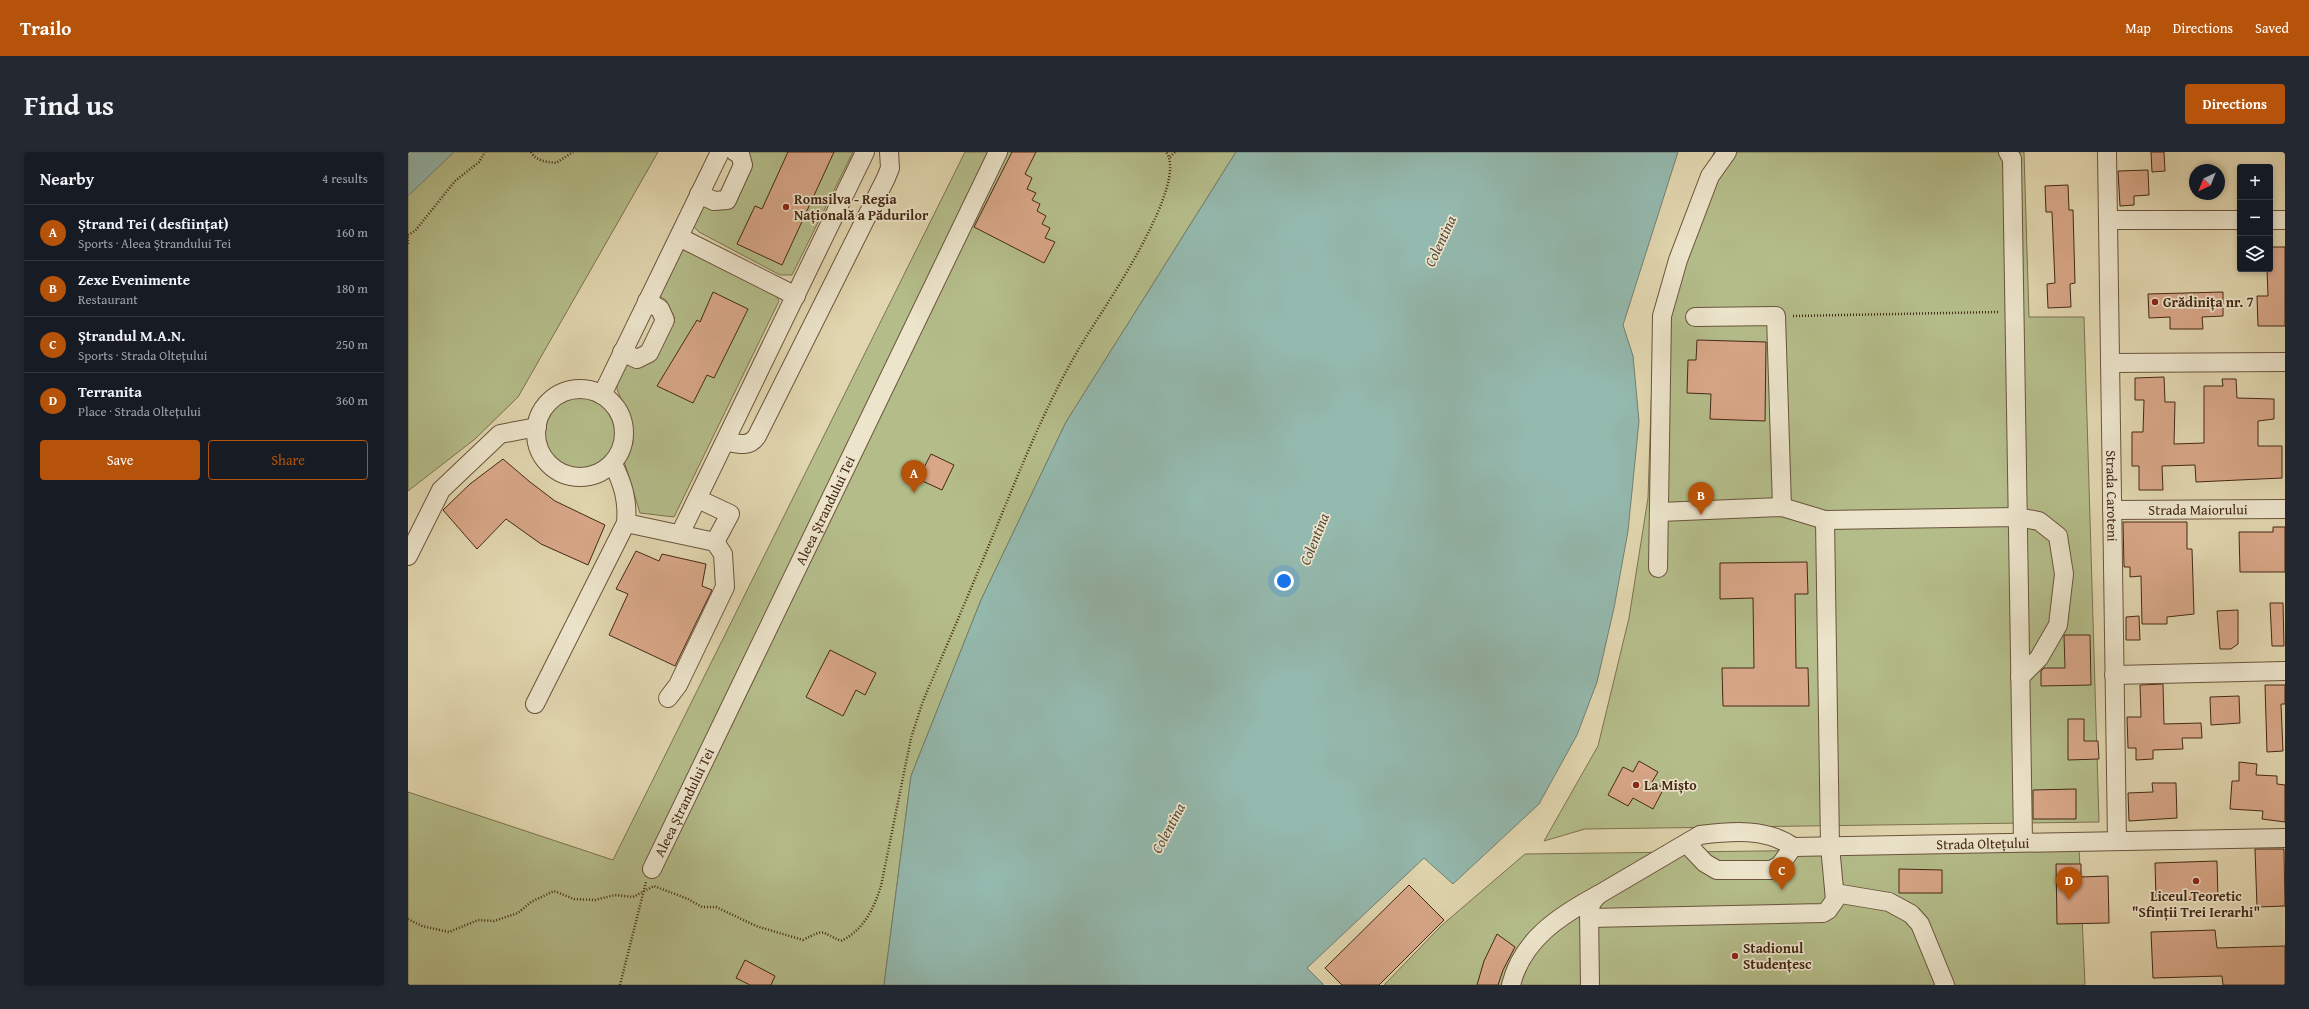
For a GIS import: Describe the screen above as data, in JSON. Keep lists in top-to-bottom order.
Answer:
{
  "streets": {
    "street": [
      "Strada Caroteni",
      "Strada Maiorului",
      "Aleea Ștrandului Tei",
      "Strada Oltețului"
    ]
  },
  "crossings": [
    ["Strada Caroteni", "Strada Maiorului"],
    ["Strada Caroteni", "Strada Oltețului"]
  ],
  "water": ["Colentina"],
  "places": [
    "Romsilva - Regia Națională a Pădurilor",
    "Grădinița nr. 7",
    "La Mișto",
    "Liceul Teoretic \"Sfinții Trei Ierarhi\"",
    "Stadionul Studențesc"
  ],
  "north": "bottom left",
  "page": {
    "header": "Trailo",
    "nav": ["Map", "Directions", "Saved"],
    "title": "Find us",
    "buttons": [
      "Directions",
      ["Save", "Share"]
    ],
    "heading": ["Nearby", "4 results"],
    "map_buttons": ["+", "−"],
    "list": [
      {
        "mark": "A",
        "name": "Ștrand Tei ( desființat)",
        "note": "Sports · Aleea Ștrandului Tei",
        "value": "160 m"
      },
      {
        "mark": "B",
        "name": "Zexe Evenimente",
        "note": "Restaurant",
        "value": "180 m"
      },
      {
        "mark": "C",
        "name": "Ștrandul M.A.N.",
        "note": "Sports · Strada Oltețului",
        "value": "250 m"
      },
      {
        "mark": "D",
        "name": "Terranita",
        "note": "Place · Strada Oltețului",
        "value": "360 m"
      }
    ],
    "pins": [
      "A",
      "B",
      "C",
      "D"
    ]
  }
}
